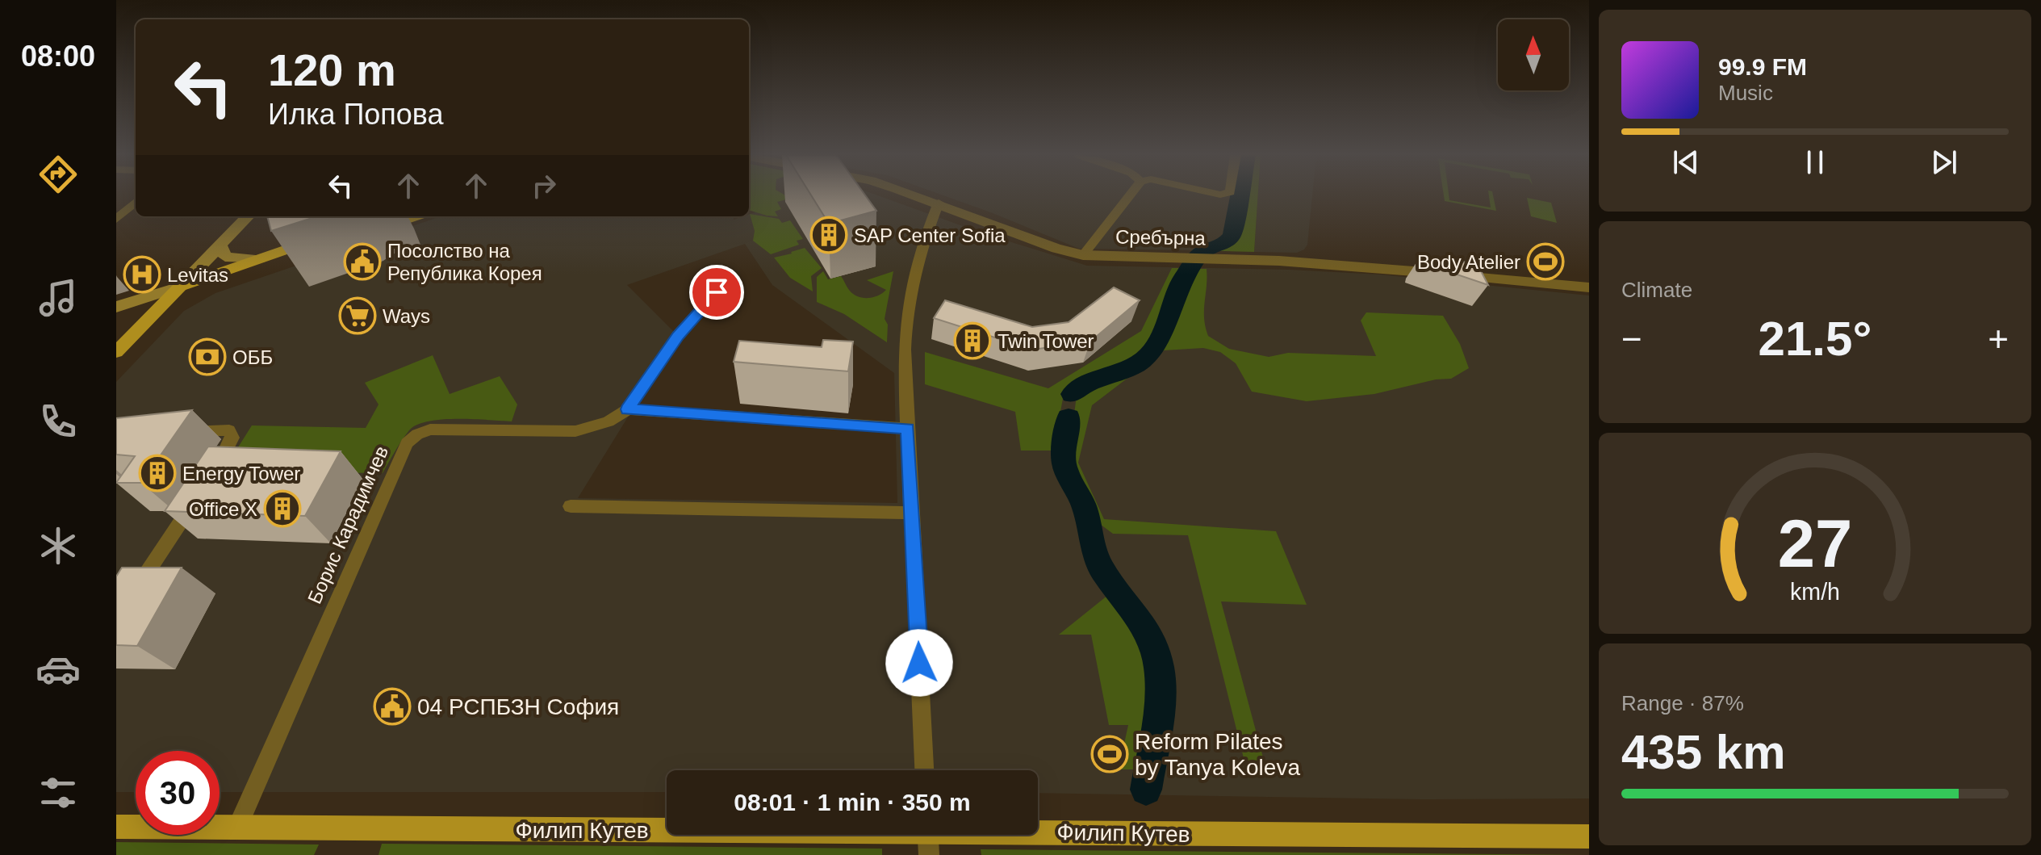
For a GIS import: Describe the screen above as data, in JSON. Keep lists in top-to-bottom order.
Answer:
{
  "streets": {
    "main road": ["Филип Кутев"],
    "street": ["Сребърна", "Борис Карадимчев"]
  },
  "crossings": [
    ["Борис Карадимчев", "Филип Кутев"]
  ],
  "places": {
    "building": [
      "SAP Center Sofia",
      "Twin Tower",
      "Energy Tower",
      "Office X"
    ],
    "public building": ["Посолство на Република Корея", "04 РСПБЗН София"],
    "sports": ["Body Atelier", "Reform Pilates by Tanya Koleva"],
    "hospital": ["Levitas"],
    "supermarket": ["Ways"],
    "bank": ["ОББ"]
  },
  "north": "top",
  "page": {
    "tabs": "08:00",
    "turn": ["120 m", "Илка Попова"],
    "song": ["99.9 FM", "Music"],
    "tile": [
      "Climate",
      ["Range · 87%", "435 km"]
    ],
    "heat": ["−", "21.5°", "+"],
    "limit": "30",
    "trip": "08:01 · 1 min · 350 m",
    "gauge": ["27", "km/h"]
  }
}
